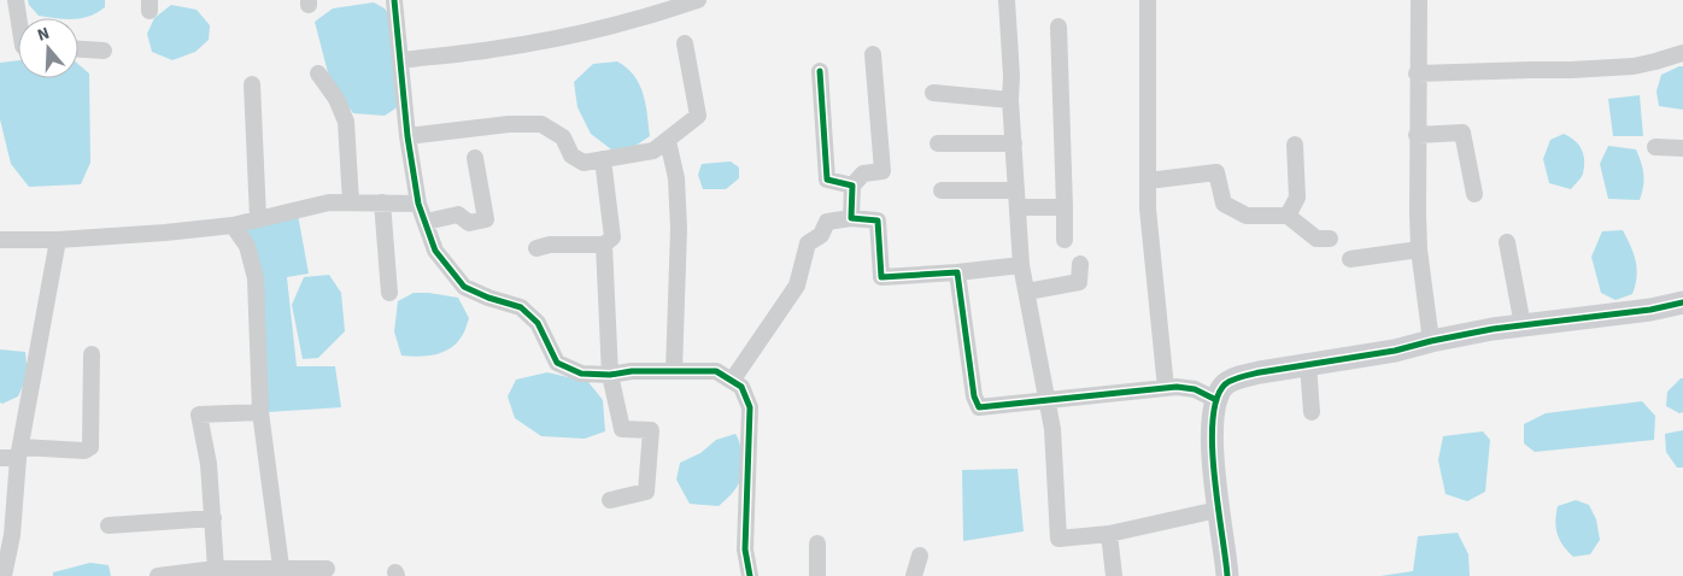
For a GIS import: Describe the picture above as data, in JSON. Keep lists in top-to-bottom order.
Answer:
{
  "north": "top"
}
